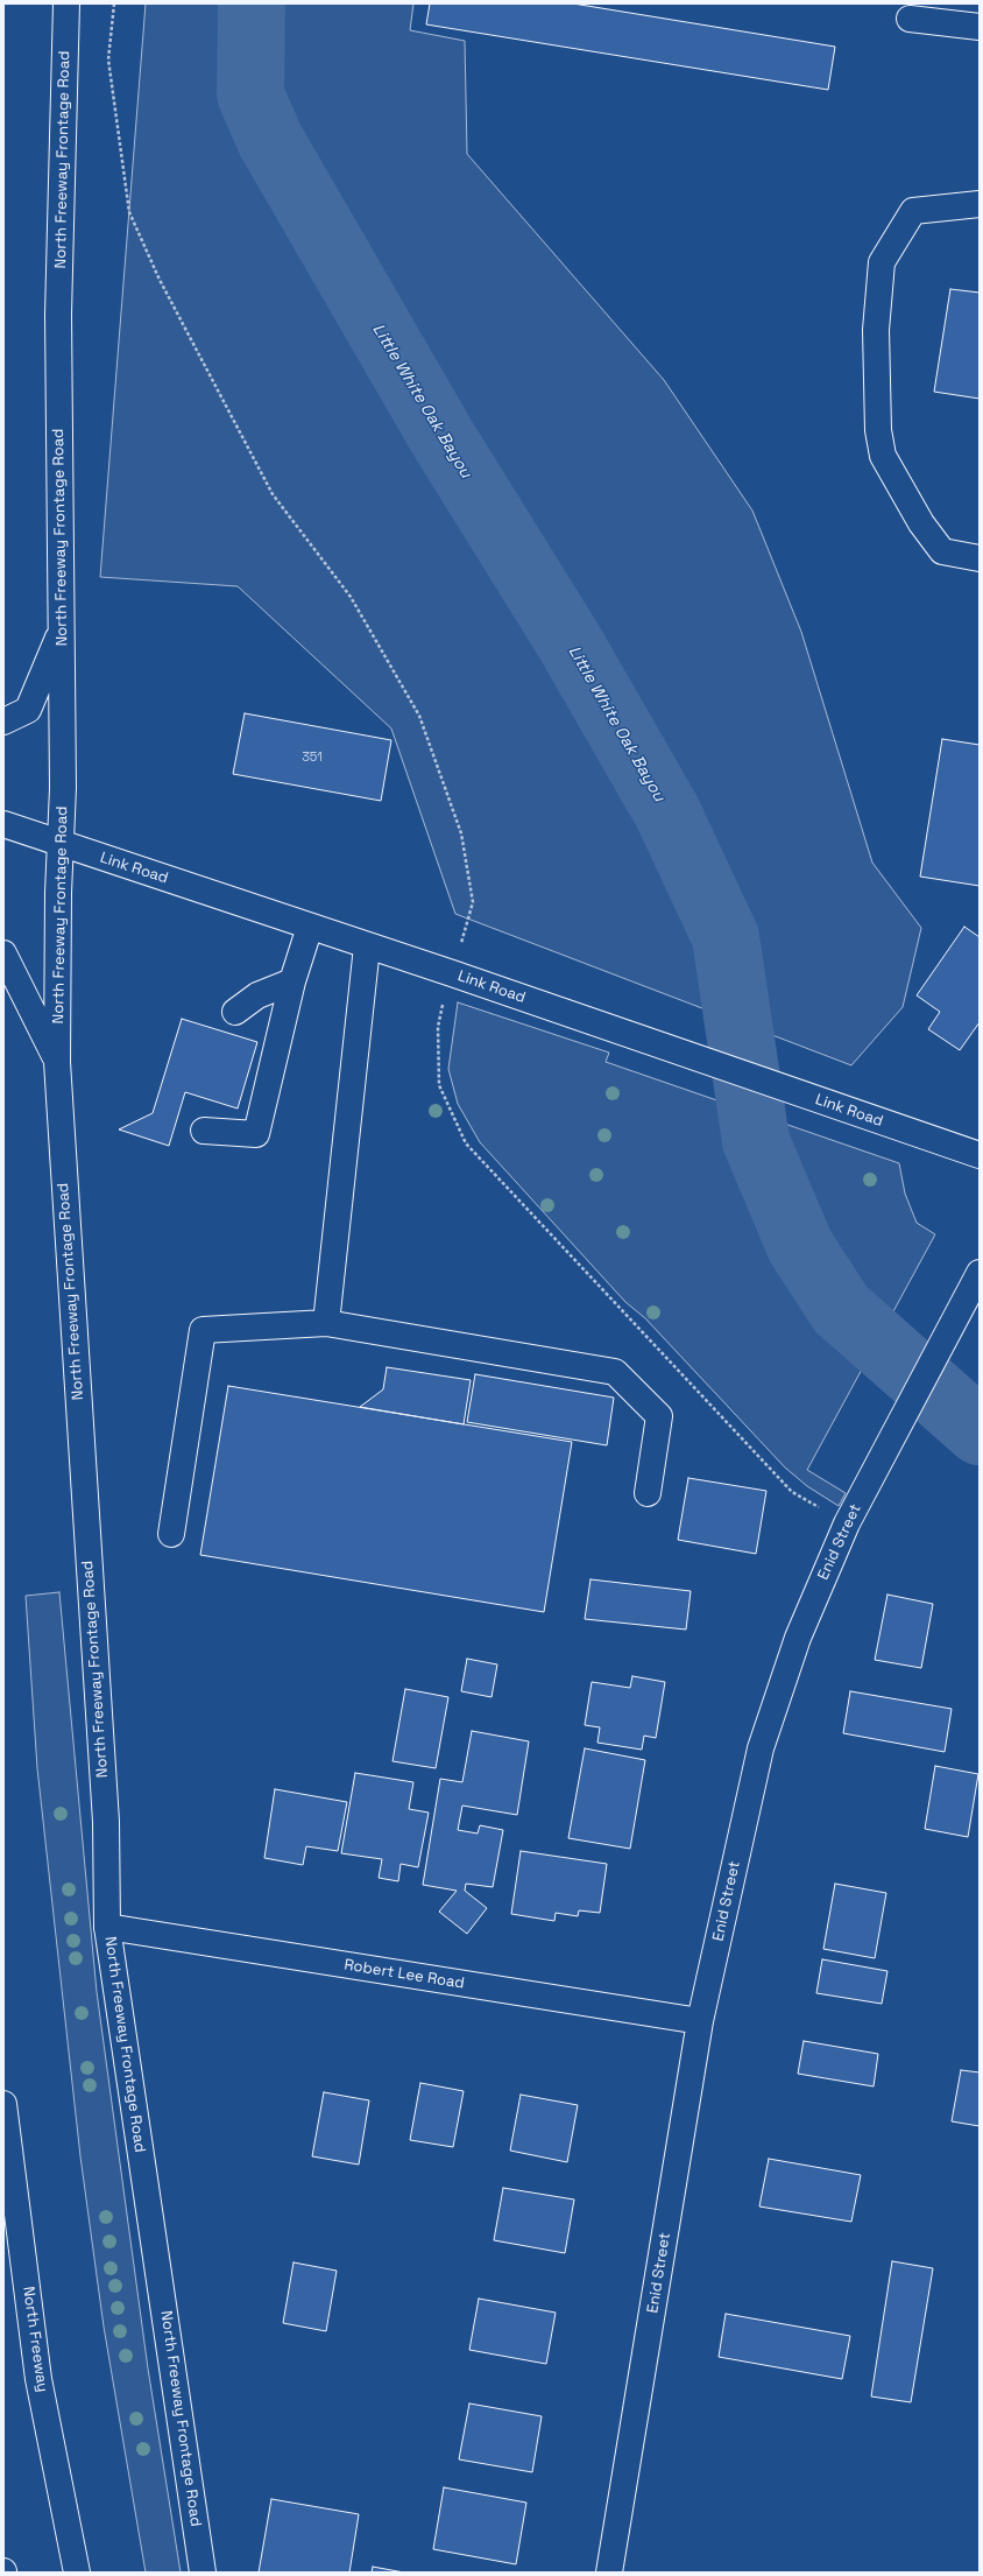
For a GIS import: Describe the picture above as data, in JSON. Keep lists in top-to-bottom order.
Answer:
{
  "streets": {
    "main road": [
      "North Freeway Frontage Road",
      "Link Road",
      "Enid Street",
      "Robert Lee Road",
      "North Freeway"
    ]
  },
  "crossings": [
    ["North Freeway Frontage Road", "Link Road"],
    ["North Freeway Frontage Road", "Robert Lee Road"],
    ["Enid Street", "Robert Lee Road"]
  ],
  "water": ["Little White Oak Bayou"],
  "house_numbers": ["351"]
}
